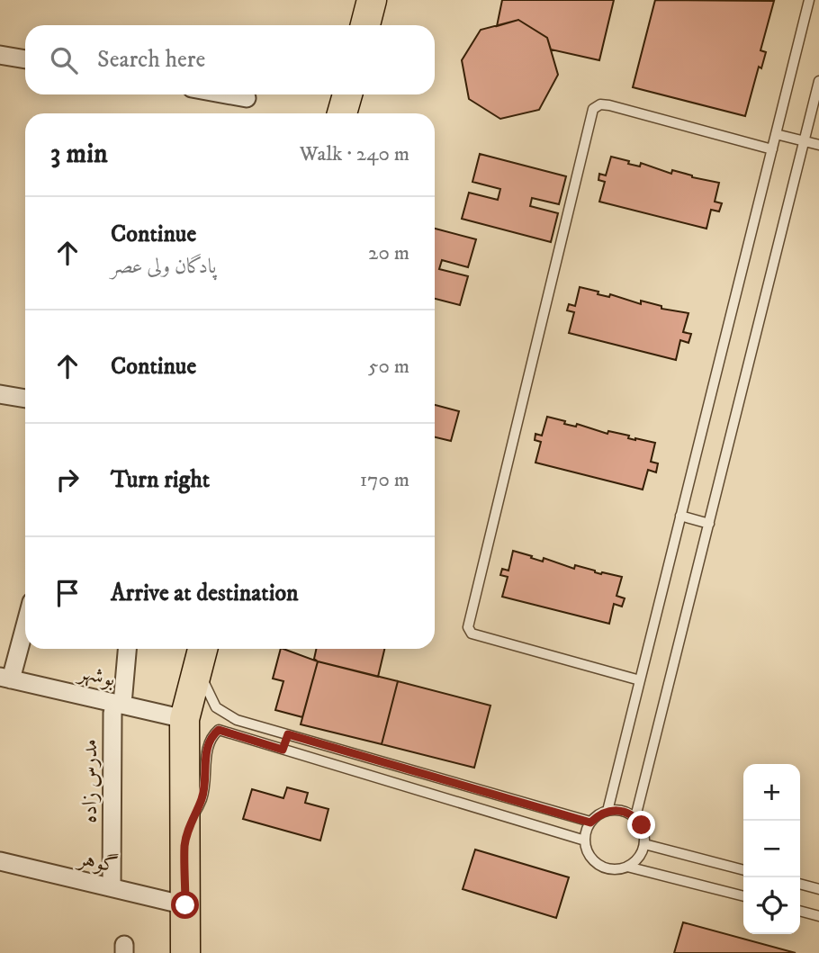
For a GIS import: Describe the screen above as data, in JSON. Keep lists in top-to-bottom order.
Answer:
{
  "streets": {
    "street": ["بوشهر", "مدرس زاده", "گوهر"]
  },
  "crossings": [
    ["بوشهر", "مدرس زاده"],
    ["مدرس زاده", "گوهر"]
  ],
  "page": {
    "search": "Search here",
    "heading": ["3 min", "Walk · 240 m"],
    "list": [
      ["Continue", "پادگان ولی عصر", "20 m"],
      ["Continue", "50 m"],
      ["Turn right", "170 m"],
      "Arrive at destination"
    ],
    "map_buttons": ["+", "−"]
  }
}
